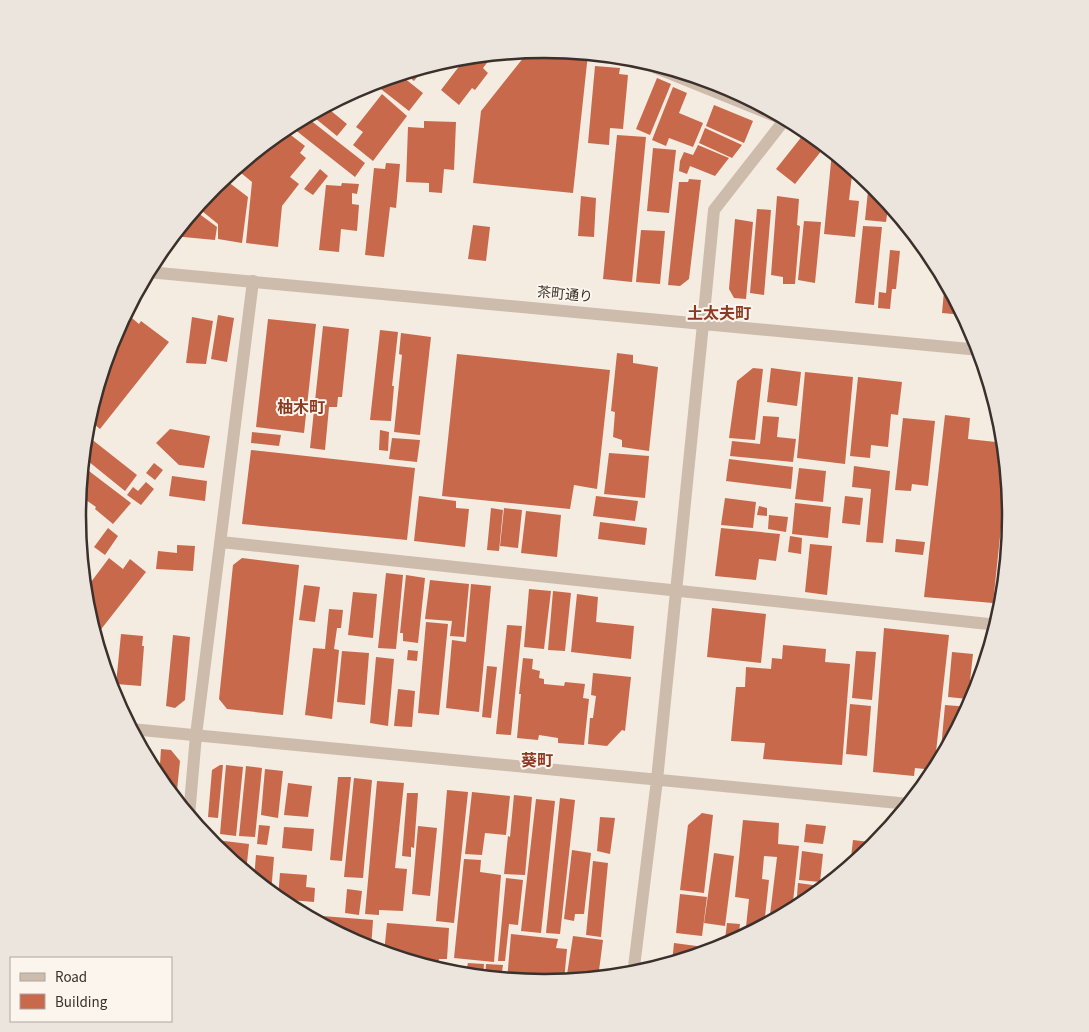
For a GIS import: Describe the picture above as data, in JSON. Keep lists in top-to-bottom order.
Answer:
{
  "streets": {
    "street": ["茶町通り"]
  },
  "districts": ["土太夫町", "柚木町", "葵町"],
  "legend": ["Road", "Building"]
}
